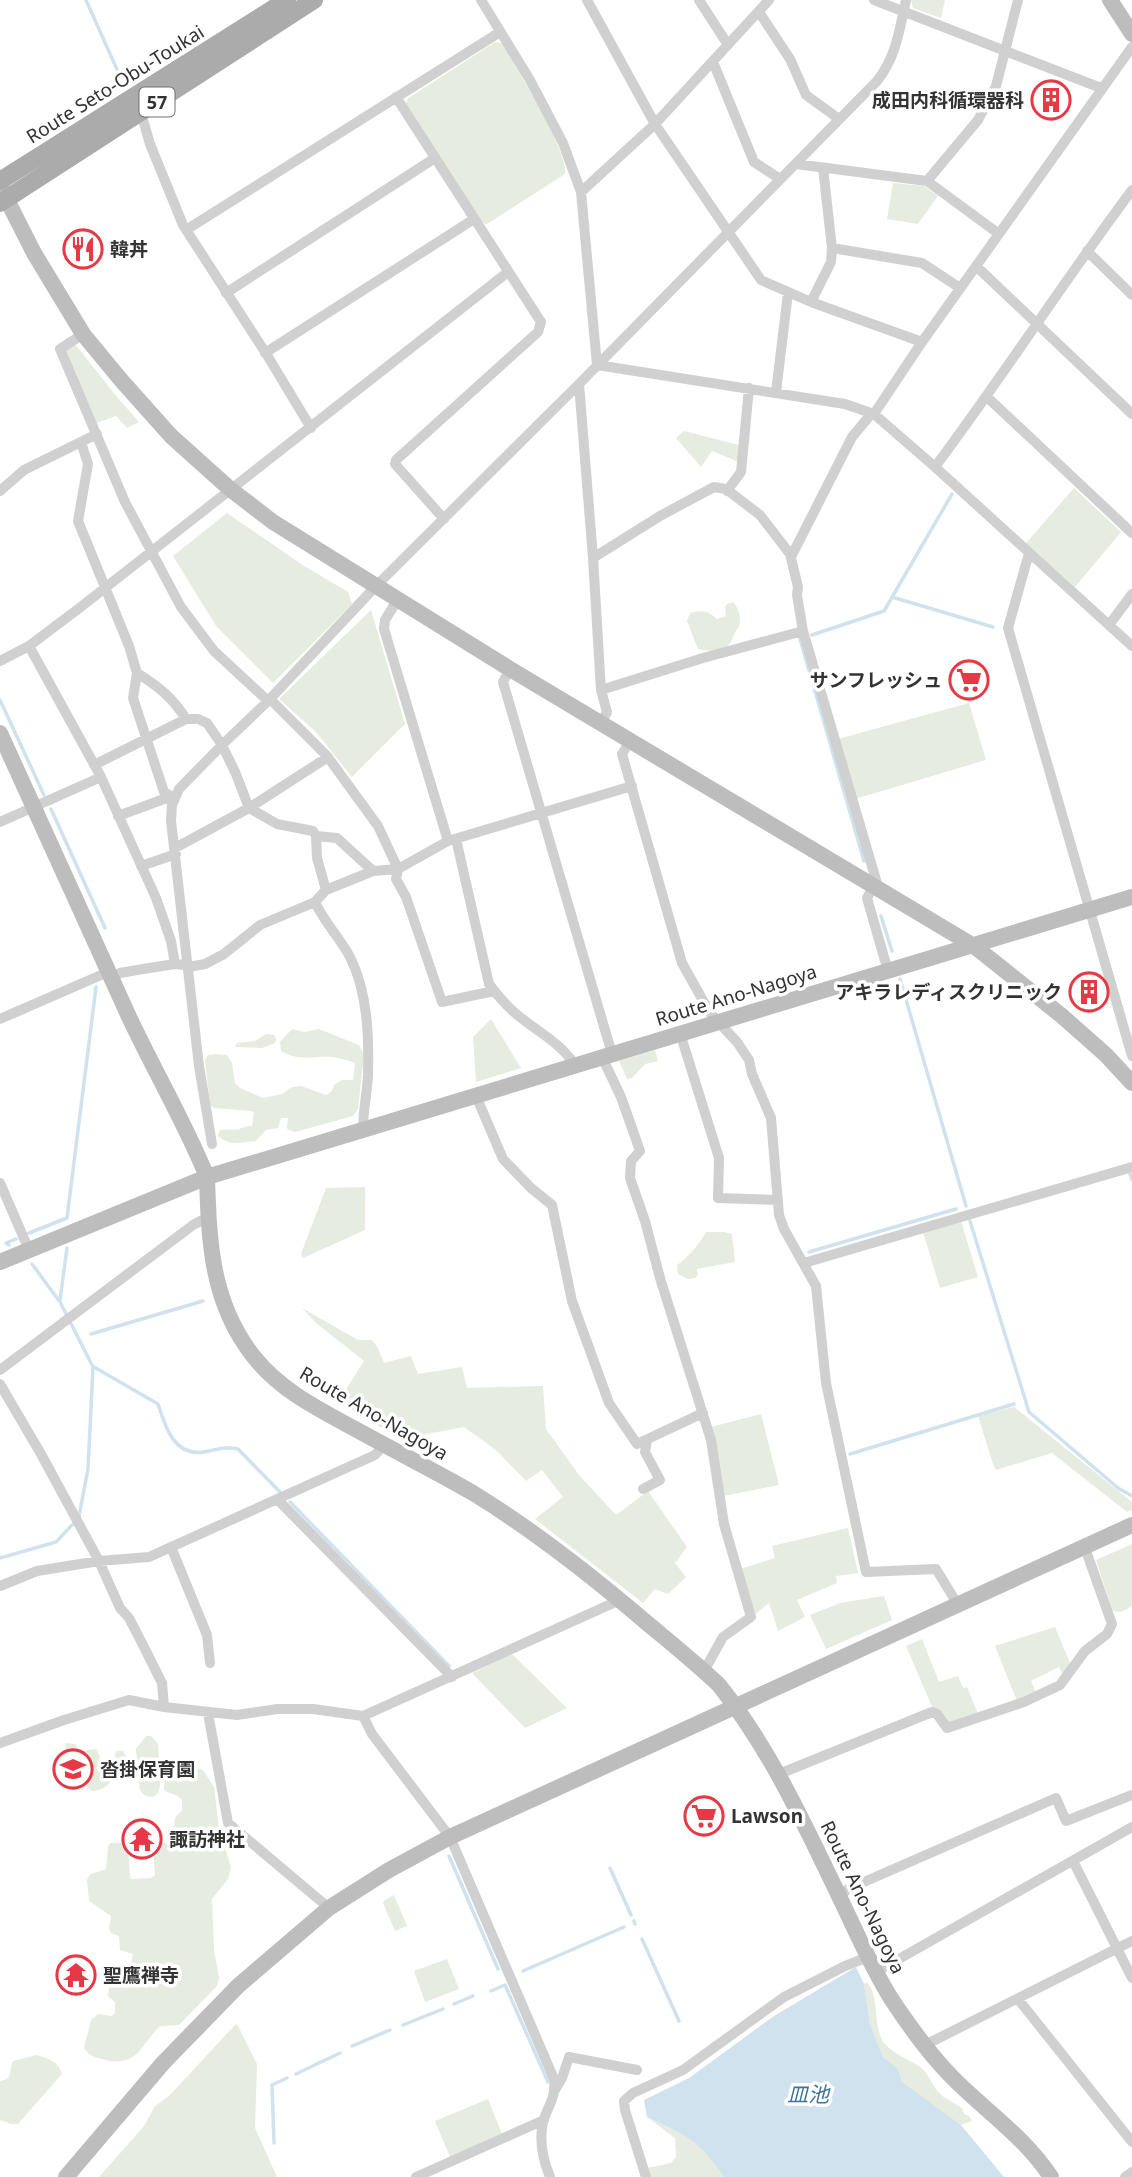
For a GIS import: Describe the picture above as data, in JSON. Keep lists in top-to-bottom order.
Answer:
{
  "streets": {
    "main road": ["Route Seto-Obu-Toukai", "57"],
    "street": ["Route Ano-Nagoya"]
  },
  "water": ["皿池"],
  "places": {
    "building": ["成田内科循環器科", "アキラレディスクリニック"],
    "restaurant": ["韓丼"],
    "supermarket": ["サンフレッシュ", "Lawson"],
    "school or university": ["沓掛保育園"],
    "temple": ["諏訪神社", "聖鷹禅寺"]
  }
}
